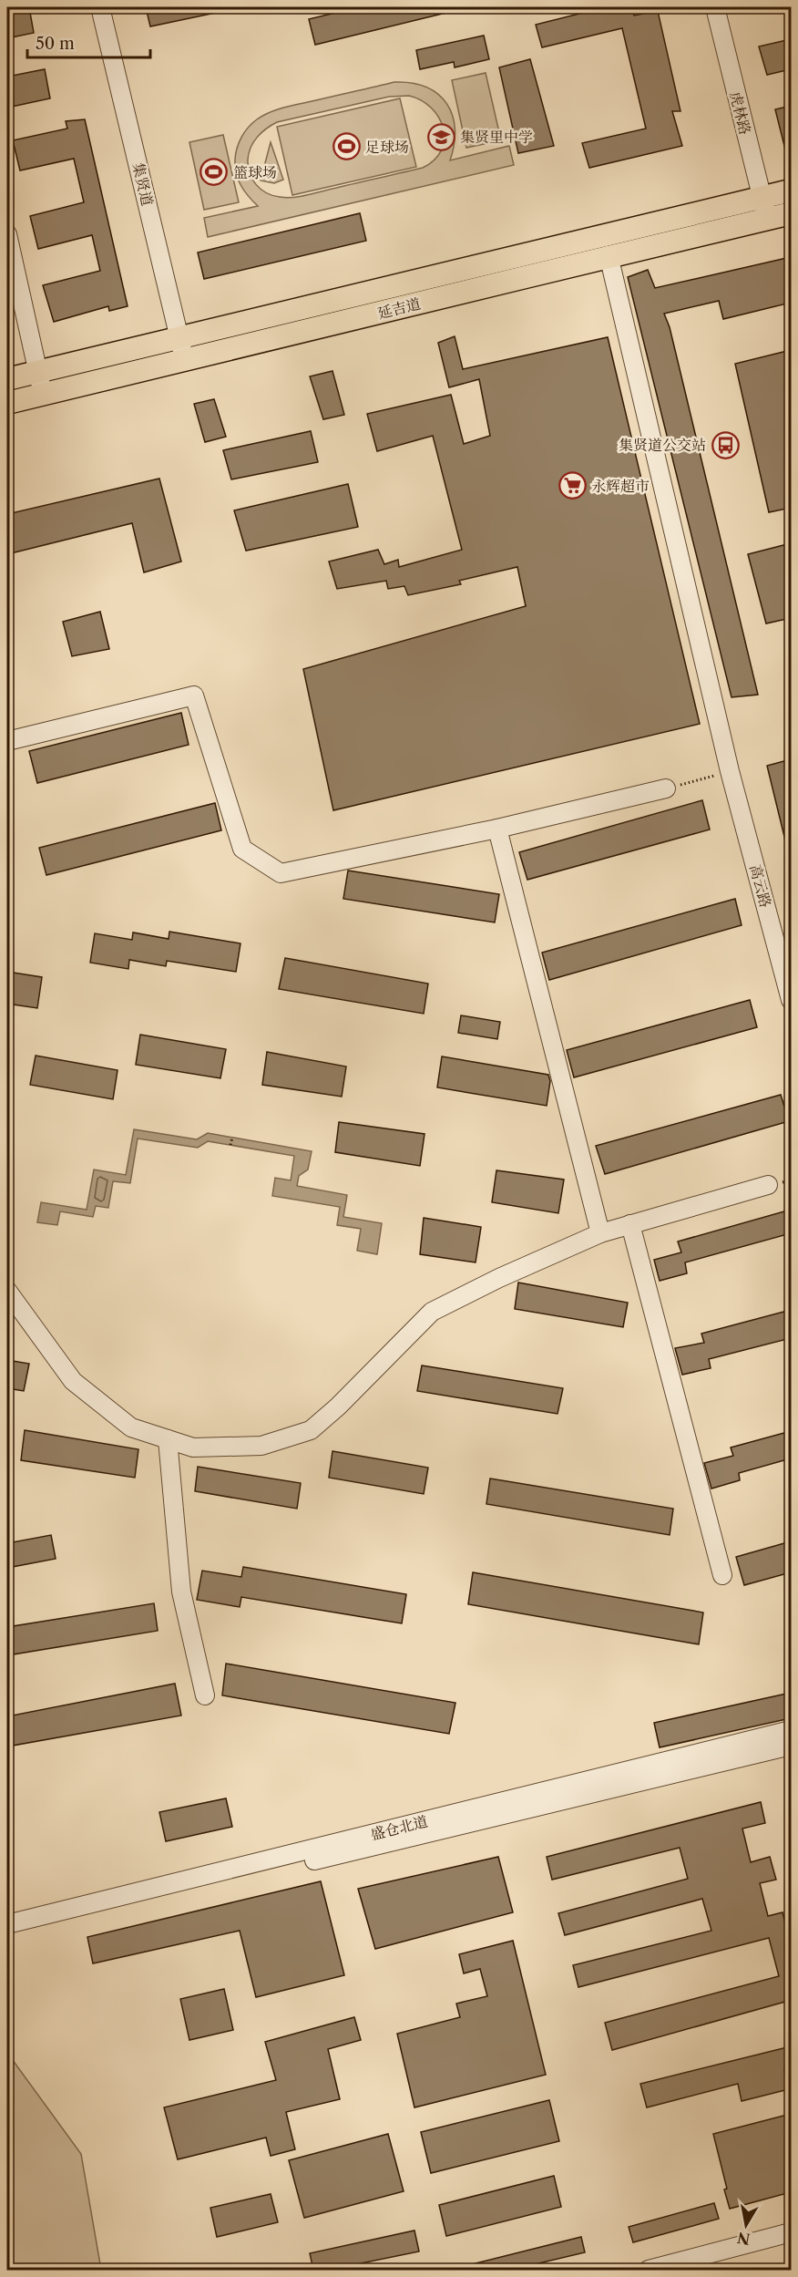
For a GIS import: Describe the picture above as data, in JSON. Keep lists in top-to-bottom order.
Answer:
{
  "streets": {
    "main road": ["延吉道"],
    "street": [
      "虎林路",
      "集贤道",
      "高云路",
      "盛仓北道"
    ]
  },
  "crossings": [
    ["虎林路", "延吉道"],
    ["集贤道", "延吉道"],
    ["延吉道", "高云路"]
  ],
  "places": {
    "school or university": ["集贤里中学"],
    "sports": ["足球场", "篮球场"],
    "bus stop": ["集贤道公交站"],
    "supermarket": ["永辉超市"]
  },
  "scale_bar": "50 m",
  "north": "bottom"
}
